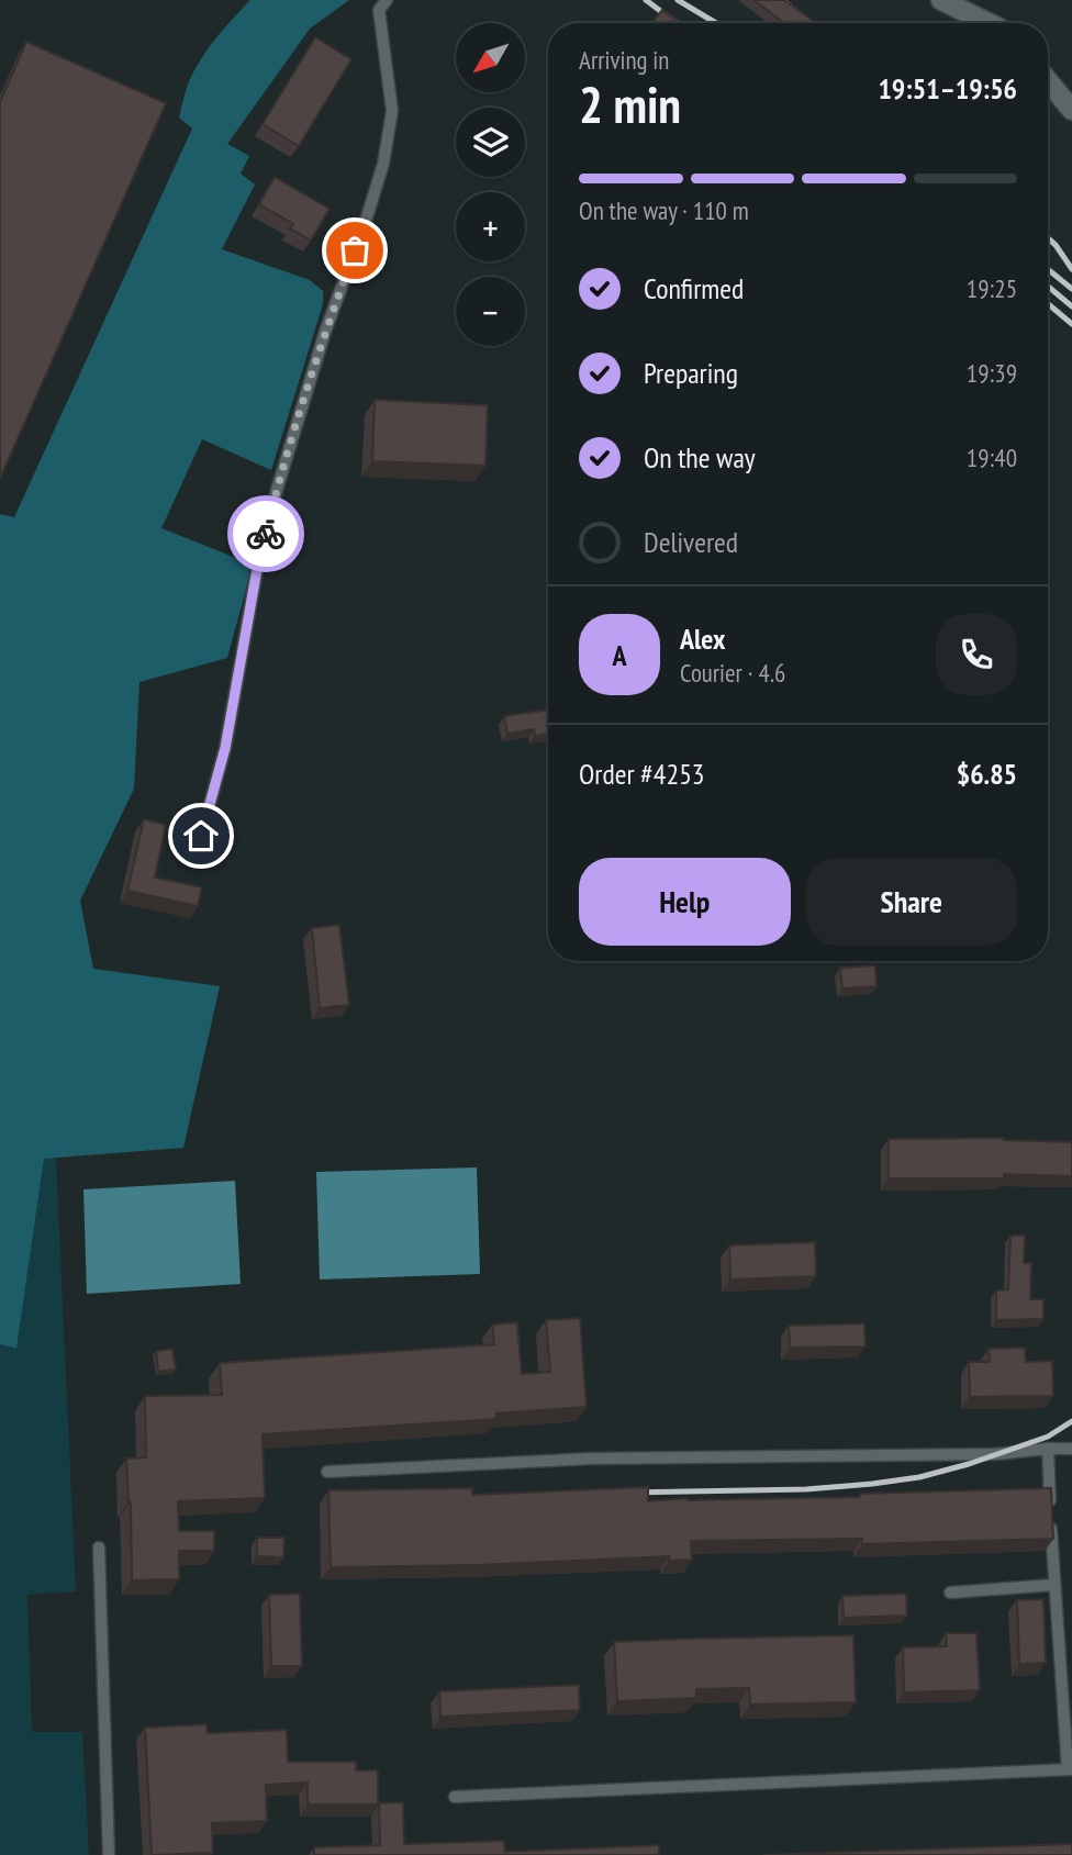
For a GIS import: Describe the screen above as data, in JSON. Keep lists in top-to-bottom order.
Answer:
{
  "north": "bottom left",
  "page": {
    "map_buttons": ["+", "−"],
    "heading": ["2 min", "Arriving in", "19:51–19:56"],
    "panel": [
      "Alex",
      "Courier · 4.6",
      "Order #4253",
      "$6.85"
    ],
    "bar": "On the way · 110 m",
    "list": [
      ["Confirmed", "19:25"],
      ["Preparing", "19:39"],
      ["On the way", "19:40"],
      "Delivered"
    ],
    "round": "A",
    "buttons": ["Help", "Share"]
  }
}
